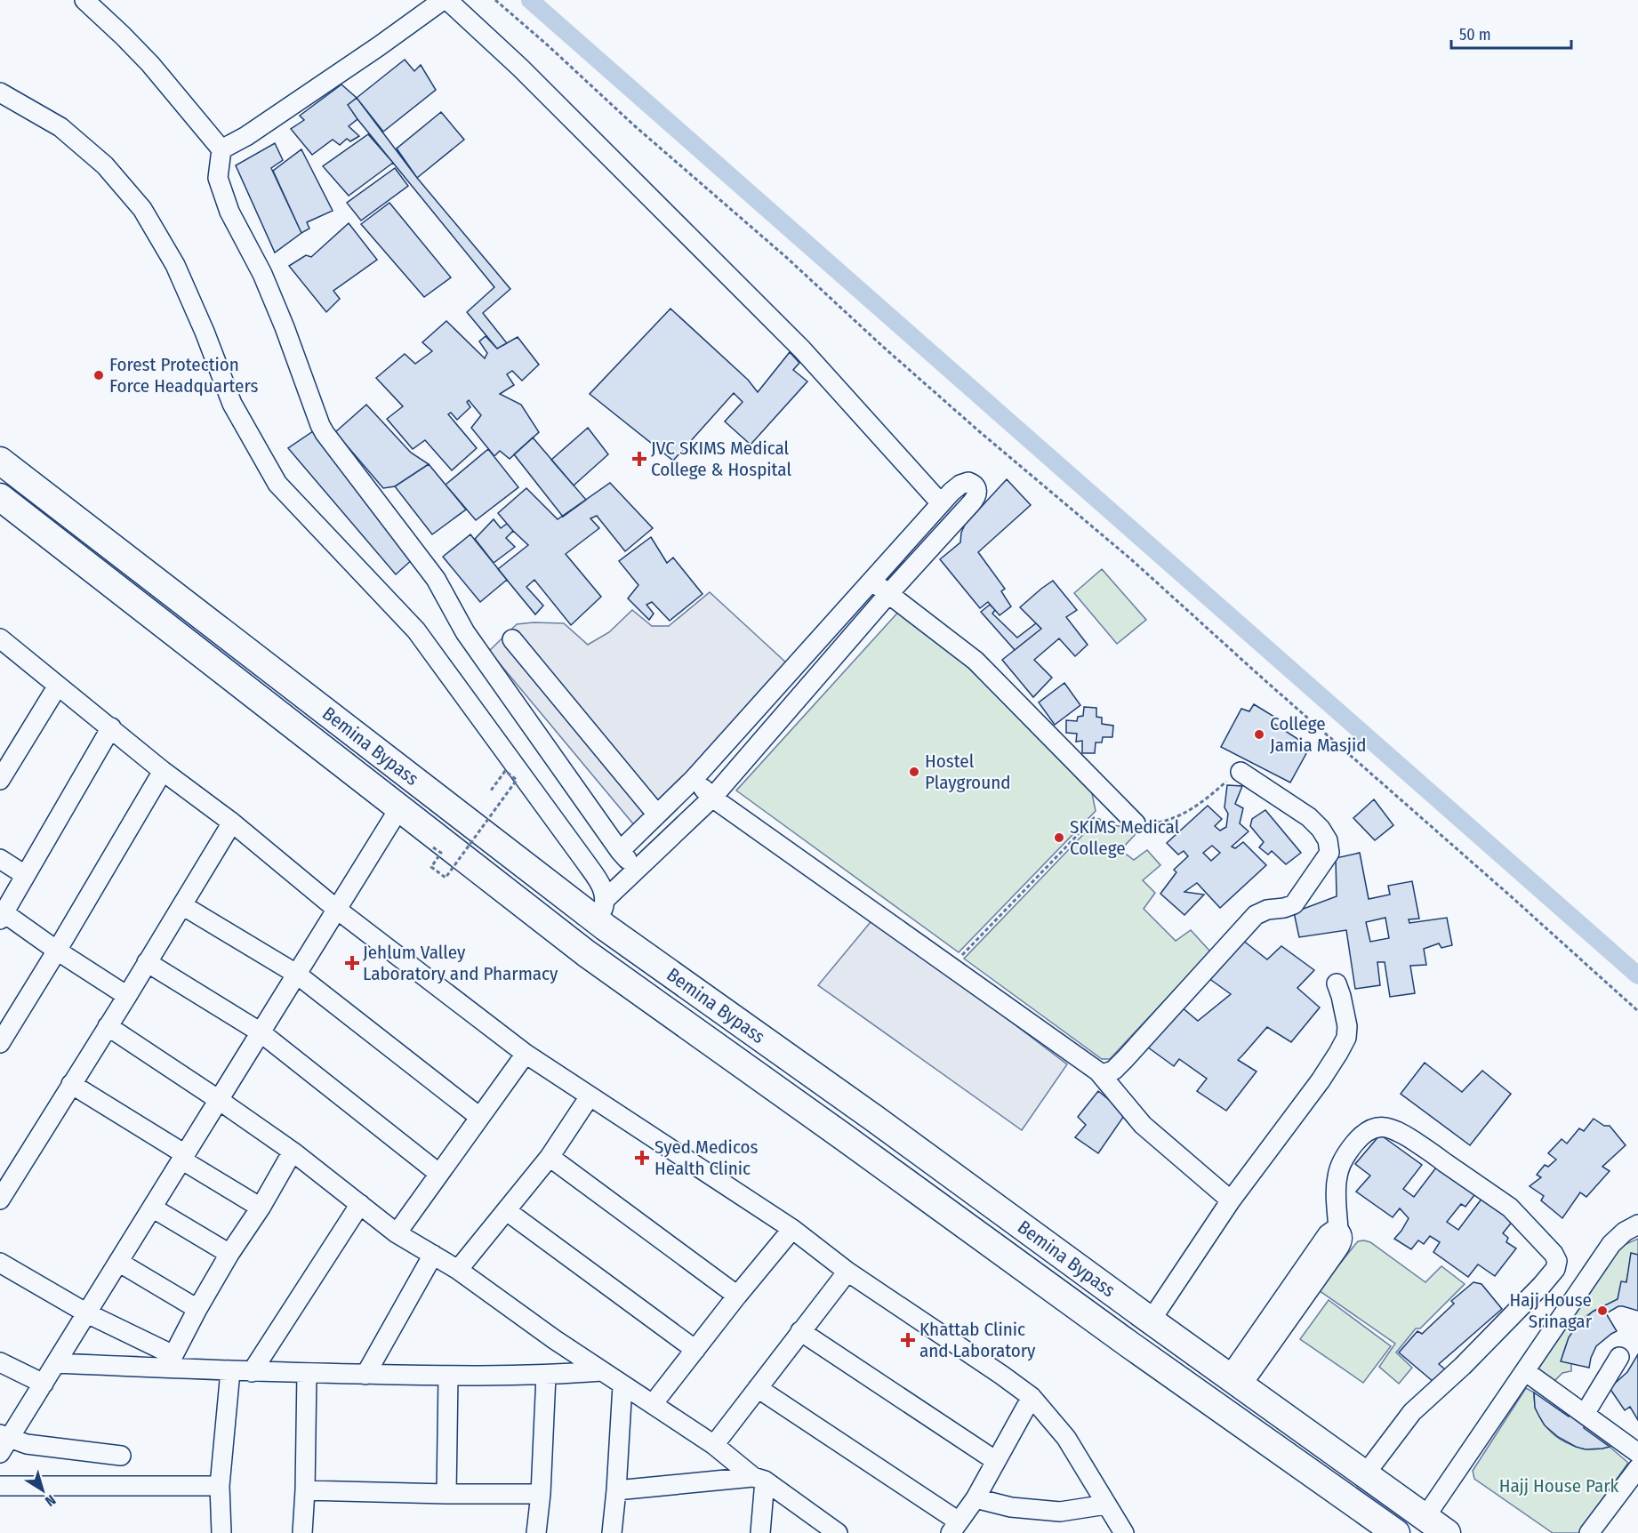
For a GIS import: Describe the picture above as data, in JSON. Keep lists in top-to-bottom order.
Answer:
{
  "streets": {
    "highway": ["Bemina Bypass"]
  },
  "parks": ["Hajj House Park"],
  "places": {
    "other": [
      "Forest Protection Force Headquarters",
      "College Jamia Masjid",
      "Hostel Playground",
      "SKIMS Medical College",
      "Hajj House Srinagar"
    ],
    "health": [
      "JVC SKIMS Medical College & Hospital",
      "Jehlum Valley Laboratory and Pharmacy",
      "Syed Medicos Health Clinic",
      "Khattab Clinic and Laboratory"
    ]
  },
  "scale_bar": "50 m",
  "north": "bottom right"
}
